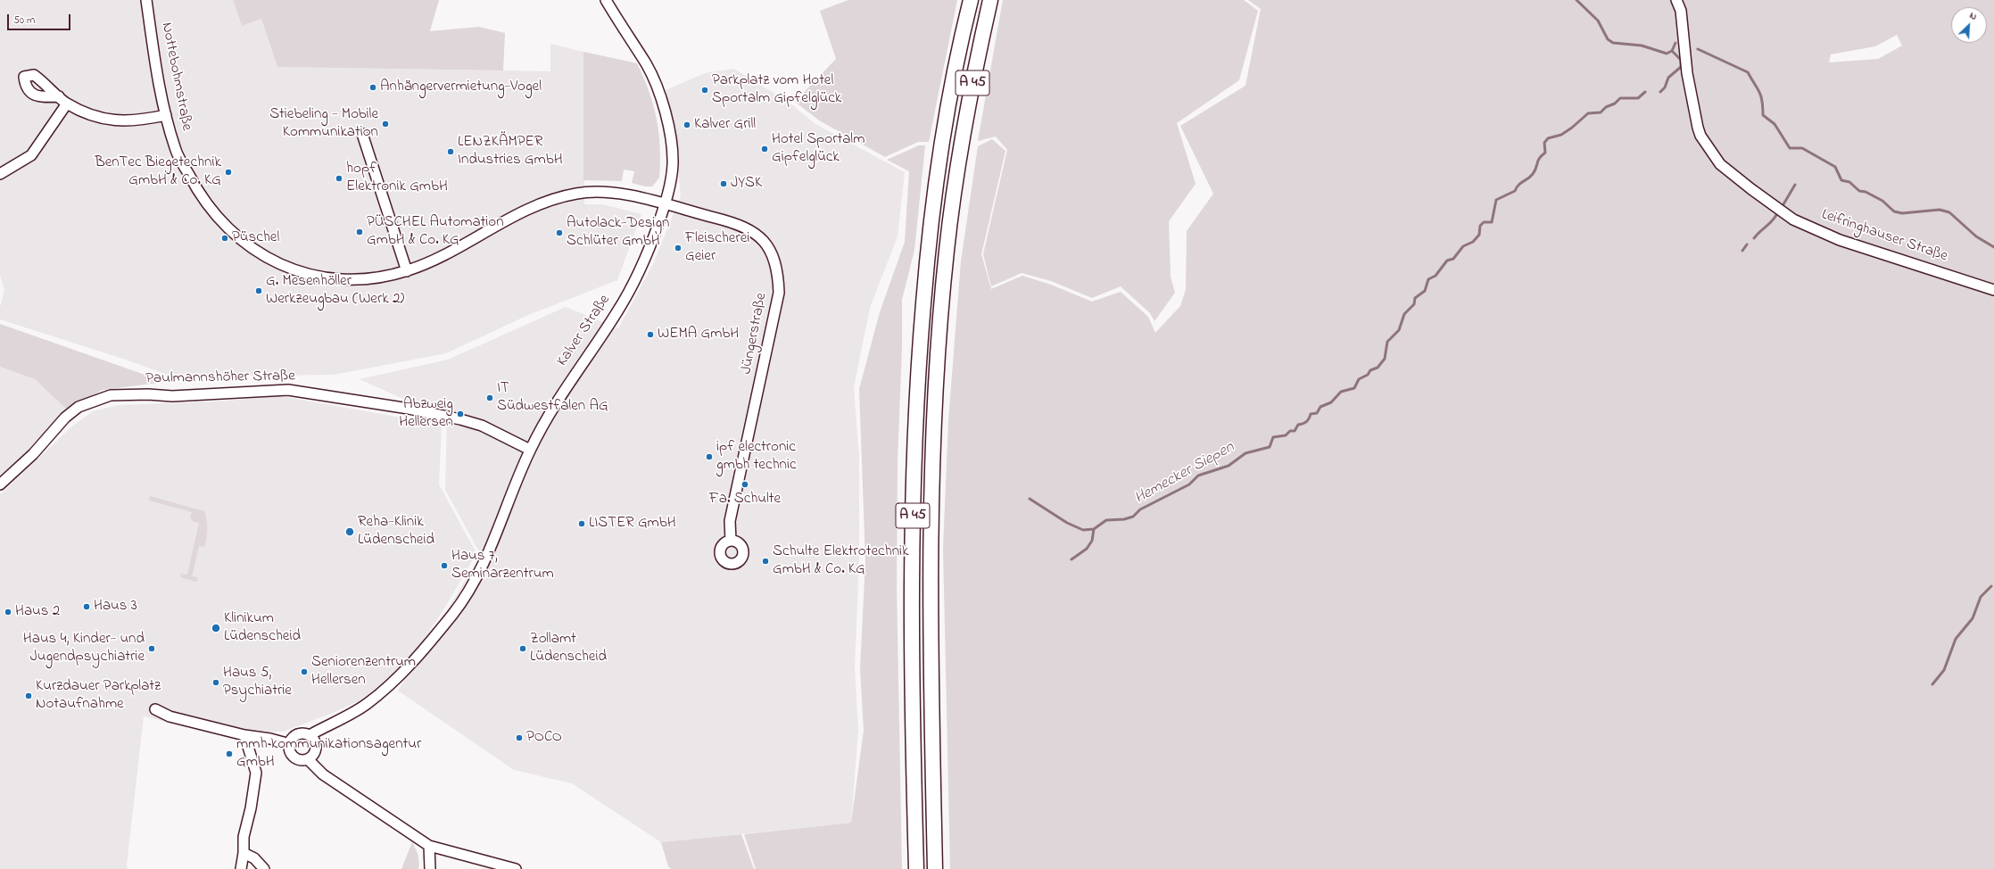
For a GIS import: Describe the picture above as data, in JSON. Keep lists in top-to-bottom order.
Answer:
{
  "streets": {
    "highway": ["A 45"],
    "street": [
      "Nottebohmstraße",
      "Leifringhauser Straße",
      "Kalver Straße",
      "Jüngerstraße",
      "Paulmannshöher Straße"
    ]
  },
  "crossings": [
    ["Nottebohmstraße", "Kalver Straße"],
    ["Nottebohmstraße", "Jüngerstraße"],
    ["Kalver Straße", "Jüngerstraße"],
    ["Kalver Straße", "Paulmannshöher Straße"]
  ],
  "water": ["Hemecker Siepen"],
  "places": [
    "Anhängervermietung-Vogel",
    "Parkplatz vom Hotel Sportalm Gipfelglück",
    "Stiebeling - Mobile Kommunikation",
    "Kalver Grill",
    "Hotel Sportalm Gipfelglück",
    "LENZKÄMPER Industries GmbH",
    "BenTec Biegetechnik GmbH & Co. KG",
    "hopf Elektronik GmbH",
    "JYSK",
    "PÜSCHEL Automation GmbH & Co. KG",
    "Autolack-Design Schlüter GmbH",
    "Püschel",
    "Fleischerei Geier",
    "G. Mesenhöller Werkzeugbau (Werk 2)",
    "WEMA GmbH",
    "IT Südwestfalen AG",
    "Abzweig Hellersen",
    "ipf electronic gmbh technic",
    "Fa. Schulte",
    "LISTER GmbH",
    "Reha-Klinik Lüdenscheid",
    "Schulte Elektrotechnik GmbH & Co. KG",
    "Haus 7, Seminarzentrum",
    "Haus 3",
    "Haus 2",
    "Klinikum Lüdenscheid",
    "Haus 4, Kinder- und Jugendpsychiatrie",
    "Zollamt Lüdenscheid",
    "Seniorenzentrum Hellersen",
    "Haus 5, Psychiatrie",
    "Kurzdauer Parkplatz Notaufnahme",
    "POCO",
    "mmh kommunikationsagentur GmbH"
  ],
  "scale_bar": "50 m",
  "north": "top right"
}
